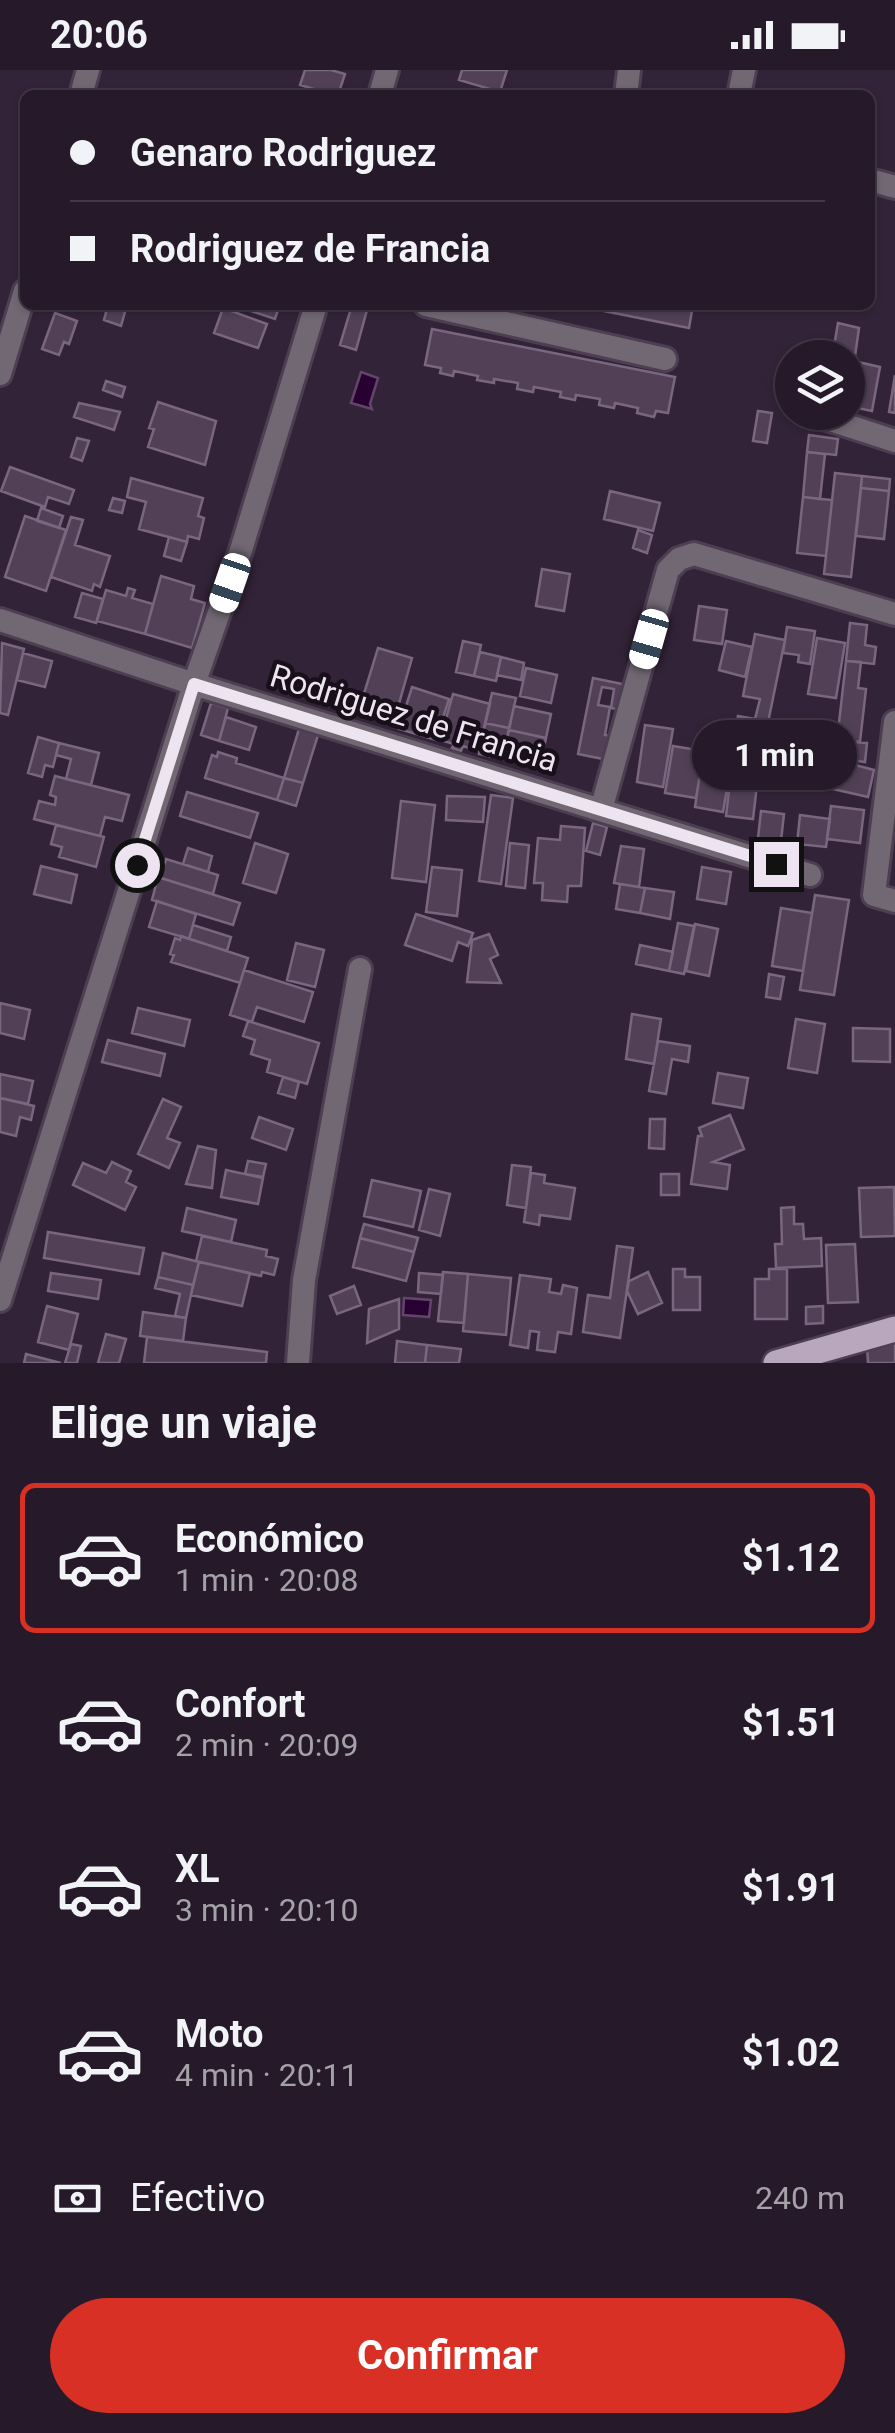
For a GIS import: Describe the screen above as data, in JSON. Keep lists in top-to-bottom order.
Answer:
{
  "streets": {
    "street": ["Rodriguez de Francia"]
  },
  "page": {
    "status": "20:06",
    "banner": ["Genaro Rodriguez", "Rodriguez de Francia"],
    "bubble": "1 min",
    "heading": "Elige un viaje",
    "list": [
      {
        "name": "Económico",
        "note": "1 min · 20:08",
        "value": "$1.12"
      },
      {
        "name": "Confort",
        "note": "2 min · 20:09",
        "value": "$1.51"
      },
      {
        "name": "XL",
        "note": "3 min · 20:10",
        "value": "$1.91"
      },
      {
        "name": "Moto",
        "note": "4 min · 20:11",
        "value": "$1.02"
      }
    ],
    "pay": ["Efectivo", "240 m"],
    "buttons": "Confirmar"
  }
}
